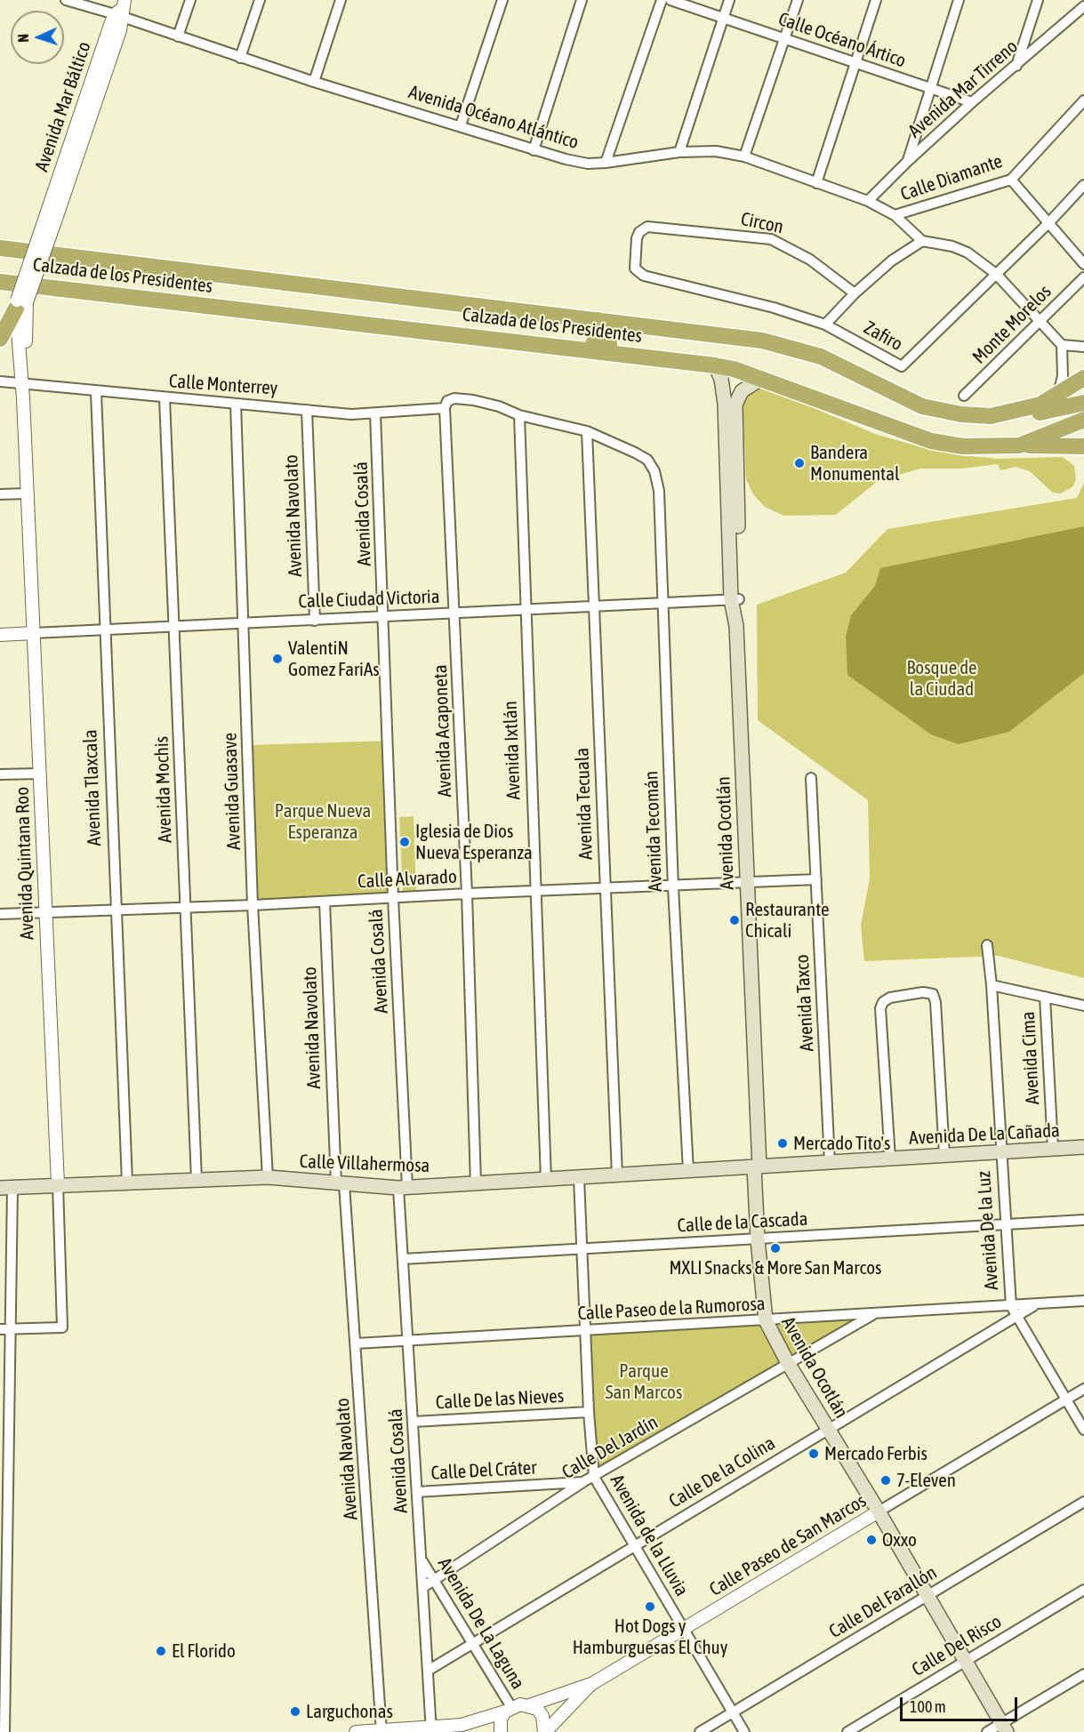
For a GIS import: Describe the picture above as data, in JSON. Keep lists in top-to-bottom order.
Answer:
{
  "streets": {
    "highway": ["Calzada de los Presidentes"],
    "main road": ["Avenida Ocotlán", "Avenida De La Cañada", "Calle Villahermosa"],
    "street": [
      "Calle Océano Ártico",
      "Avenida Mar Tirreno",
      "Avenida Mar Báltico",
      "Avenida Océano Atlántico",
      "Calle Diamante",
      "Circon",
      "Monte Morelos",
      "Zafiro",
      "Calle Monterrey",
      "Avenida Cosalá",
      "Avenida Navolato",
      "Calle Ciudad Victoria",
      "Avenida Acaponeta",
      "Avenida Ixtlán",
      "Avenida Tlaxcala",
      "Avenida Mochis",
      "Avenida Guasave",
      "Avenida Tecuala",
      "Avenida Tecomán",
      "Avenida Quintana Roo",
      "Calle Alvarado",
      "Avenida Taxco",
      "Avenida Cima",
      "Calle de la Cascada",
      "Avenida De la Luz",
      "Calle Paseo de la Rumorosa",
      "Calle De las Nieves",
      "Calle Del Jardín",
      "Calle Del Cráter",
      "Calle De la Colina",
      "Avenida de la Lluvia",
      "Calle Paseo de San Marcos",
      "Calle Del Farallón",
      "Avenida De La Laguna",
      "Calle Del Risco"
    ]
  },
  "crossings": [
    ["Calle Océano Ártico", "Avenida Mar Tirreno"],
    ["Avenida Mar Tirreno", "Avenida Océano Atlántico"],
    ["Avenida Mar Báltico", "Avenida Océano Atlántico"],
    ["Avenida Mar Báltico", "Avenida Quintana Roo"],
    ["Avenida Océano Atlántico", "Calle Diamante"],
    ["Circon", "Zafiro"],
    ["Calzada de los Presidentes", "Avenida Ocotlán"],
    ["Calle Monterrey", "Avenida Cosalá"],
    ["Calle Monterrey", "Avenida Navolato"],
    ["Calle Monterrey", "Avenida Acaponeta"],
    ["Calle Monterrey", "Avenida Ixtlán"],
    ["Calle Monterrey", "Avenida Tlaxcala"],
    ["Calle Monterrey", "Avenida Mochis"],
    ["Calle Monterrey", "Avenida Guasave"],
    ["Calle Monterrey", "Avenida Tecuala"],
    ["Calle Monterrey", "Avenida Tecomán"],
    ["Calle Monterrey", "Avenida Quintana Roo"],
    ["Avenida Cosalá", "Calle Ciudad Victoria"],
    ["Avenida Cosalá", "Calle Alvarado"],
    ["Avenida Cosalá", "Calle Villahermosa"],
    ["Avenida Cosalá", "Calle de la Cascada"],
    ["Avenida Cosalá", "Calle Paseo de la Rumorosa"],
    ["Avenida Cosalá", "Calle De las Nieves"],
    ["Avenida Cosalá", "Calle Del Jardín"],
    ["Avenida Cosalá", "Calle Del Cráter"],
    ["Avenida Cosalá", "Calle De la Colina"],
    ["Avenida Cosalá", "Calle Paseo de San Marcos"],
    ["Avenida Cosalá", "Avenida De La Laguna"],
    ["Avenida Navolato", "Calle Ciudad Victoria"],
    ["Avenida Navolato", "Calle Alvarado"],
    ["Avenida Navolato", "Calle Villahermosa"],
    ["Avenida Navolato", "Calle Paseo de la Rumorosa"],
    ["Avenida Navolato", "Calle Paseo de San Marcos"],
    ["Calle Ciudad Victoria", "Avenida Acaponeta"],
    ["Calle Ciudad Victoria", "Avenida Ixtlán"],
    ["Calle Ciudad Victoria", "Avenida Tlaxcala"],
    ["Calle Ciudad Victoria", "Avenida Mochis"],
    ["Calle Ciudad Victoria", "Avenida Guasave"],
    ["Calle Ciudad Victoria", "Avenida Tecuala"],
    ["Calle Ciudad Victoria", "Avenida Tecomán"],
    ["Calle Ciudad Victoria", "Avenida Ocotlán"],
    ["Calle Ciudad Victoria", "Avenida Quintana Roo"],
    ["Avenida Acaponeta", "Calle Alvarado"],
    ["Avenida Acaponeta", "Calle Villahermosa"],
    ["Avenida Ixtlán", "Calle Alvarado"],
    ["Avenida Ixtlán", "Calle Villahermosa"],
    ["Avenida Tlaxcala", "Calle Alvarado"],
    ["Avenida Tlaxcala", "Calle Villahermosa"],
    ["Avenida Mochis", "Calle Alvarado"],
    ["Avenida Mochis", "Calle Villahermosa"],
    ["Avenida Guasave", "Calle Alvarado"],
    ["Avenida Guasave", "Calle Villahermosa"],
    ["Avenida Tecuala", "Calle Alvarado"],
    ["Avenida Tecuala", "Calle Villahermosa"],
    ["Avenida Tecomán", "Calle Alvarado"],
    ["Avenida Tecomán", "Calle Villahermosa"],
    ["Avenida Ocotlán", "Calle Alvarado"],
    ["Avenida Ocotlán", "Avenida De La Cañada"],
    ["Avenida Ocotlán", "Calle Villahermosa"],
    ["Avenida Ocotlán", "Calle de la Cascada"],
    ["Avenida Ocotlán", "Calle Paseo de la Rumorosa"],
    ["Avenida Ocotlán", "Calle Del Jardín"],
    ["Avenida Ocotlán", "Calle De la Colina"],
    ["Avenida Ocotlán", "Calle Paseo de San Marcos"],
    ["Avenida Ocotlán", "Calle Del Farallón"],
    ["Avenida Ocotlán", "Calle Del Risco"],
    ["Avenida Quintana Roo", "Calle Alvarado"],
    ["Avenida Quintana Roo", "Calle Villahermosa"],
    ["Calle Alvarado", "Avenida Taxco"],
    ["Avenida Taxco", "Avenida De La Cañada"],
    ["Avenida Cima", "Avenida De La Cañada"],
    ["Avenida De La Cañada", "Calle Villahermosa"],
    ["Avenida De La Cañada", "Avenida De la Luz"],
    ["Calle Villahermosa", "Avenida de la Lluvia"],
    ["Calle de la Cascada", "Avenida De la Luz"],
    ["Calle de la Cascada", "Avenida de la Lluvia"],
    ["Avenida De la Luz", "Calle Paseo de la Rumorosa"],
    ["Avenida De la Luz", "Calle De la Colina"],
    ["Avenida De la Luz", "Calle Paseo de San Marcos"],
    ["Calle Paseo de la Rumorosa", "Calle Del Jardín"],
    ["Calle Paseo de la Rumorosa", "Calle De la Colina"],
    ["Calle Paseo de la Rumorosa", "Avenida de la Lluvia"],
    ["Calle De las Nieves", "Avenida de la Lluvia"],
    ["Calle Del Jardín", "Calle Del Cráter"],
    ["Calle Del Jardín", "Avenida de la Lluvia"],
    ["Calle Del Jardín", "Avenida De La Laguna"],
    ["Calle De la Colina", "Avenida de la Lluvia"],
    ["Calle De la Colina", "Avenida De La Laguna"],
    ["Avenida de la Lluvia", "Calle Paseo de San Marcos"],
    ["Avenida de la Lluvia", "Calle Del Farallón"],
    ["Calle Paseo de San Marcos", "Avenida De La Laguna"]
  ],
  "parks": ["Bosque de la Ciudad", "Parque Nueva Esperanza", "Parque San Marcos"],
  "places": [
    "Bandera Monumental",
    "ValentiN Gomez FariAs",
    "Iglesia de Dios Nueva Esperanza",
    "Restaurante Chicali",
    "Mercado Tito's",
    "MXLI Snacks & More San Marcos",
    "Mercado Ferbis",
    "7-Eleven",
    "Oxxo",
    "Hot Dogs y Hamburguesas El Chuy",
    "El Florido",
    "Larguchonas"
  ],
  "scale_bar": "100 m",
  "north": "left"
}
